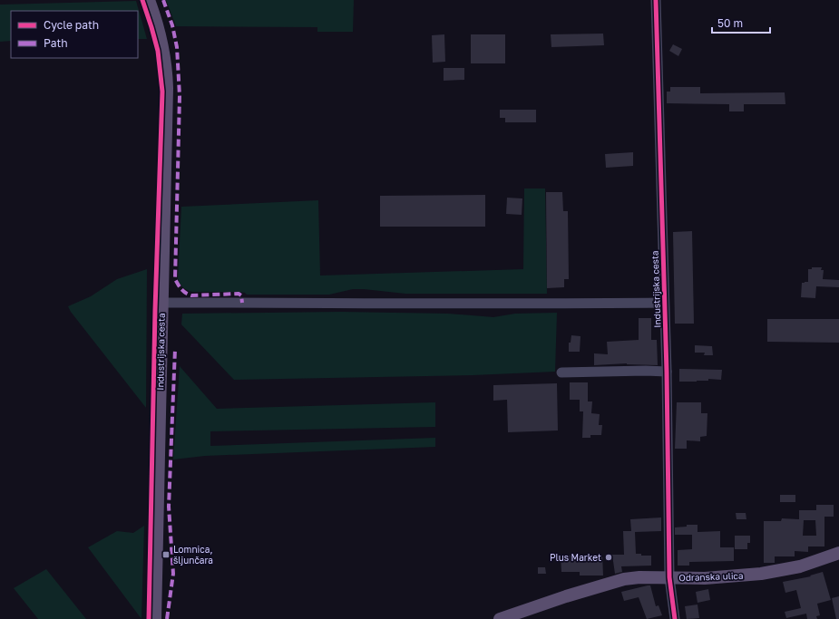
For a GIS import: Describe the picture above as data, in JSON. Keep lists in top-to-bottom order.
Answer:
{
  "streets": {
    "main road": ["Industrijska cesta", "Odranska ulica"]
  },
  "crossings": [
    ["Industrijska cesta", "Odranska ulica"]
  ],
  "places": {
    "transit": ["Lomnica, šljunčara"],
    "other": ["Plus Market"]
  },
  "legend": ["Cycle path", "Path"],
  "scale_bar": "50 m"
}
